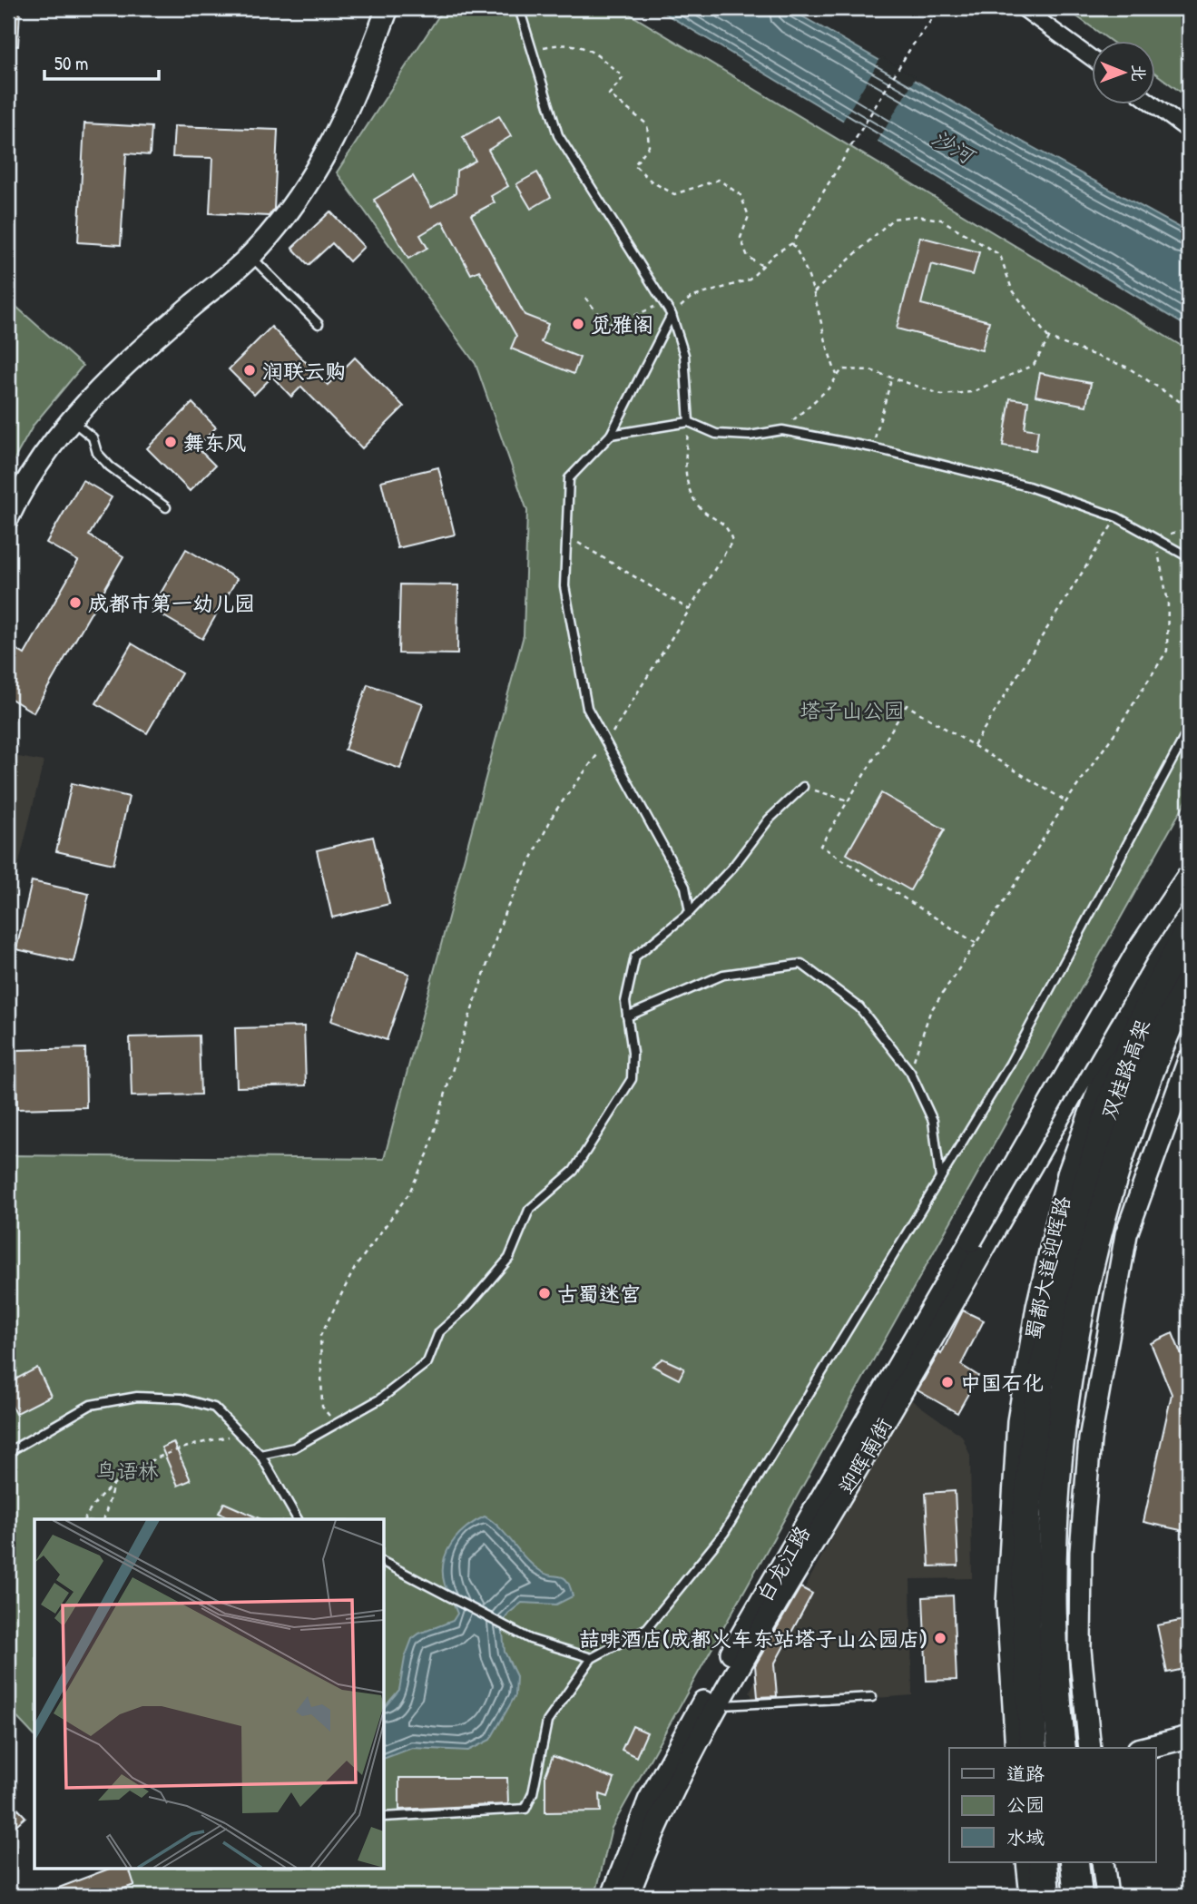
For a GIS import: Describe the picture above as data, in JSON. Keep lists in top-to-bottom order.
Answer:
{
  "streets": {
    "highway": ["双桂路高架", "蜀都大道迎晖路"],
    "street": ["迎晖南街", "白龙江路"]
  },
  "crossings": [
    ["双桂路高架", "蜀都大道迎晖路"],
    ["蜀都大道迎晖路", "迎晖南街"]
  ],
  "water": ["沙河"],
  "parks": ["塔子山公园", "鸟语林"],
  "places": [
    "觅雅阁",
    "润联云购",
    "舞东风",
    "成都市第一幼儿园",
    "古蜀迷宫",
    "中国石化",
    "喆啡酒店(成都火车东站塔子山公园店)"
  ],
  "legend": ["道路", "公园", "水域"],
  "scale_bar": "50 m",
  "north": "right"
}
